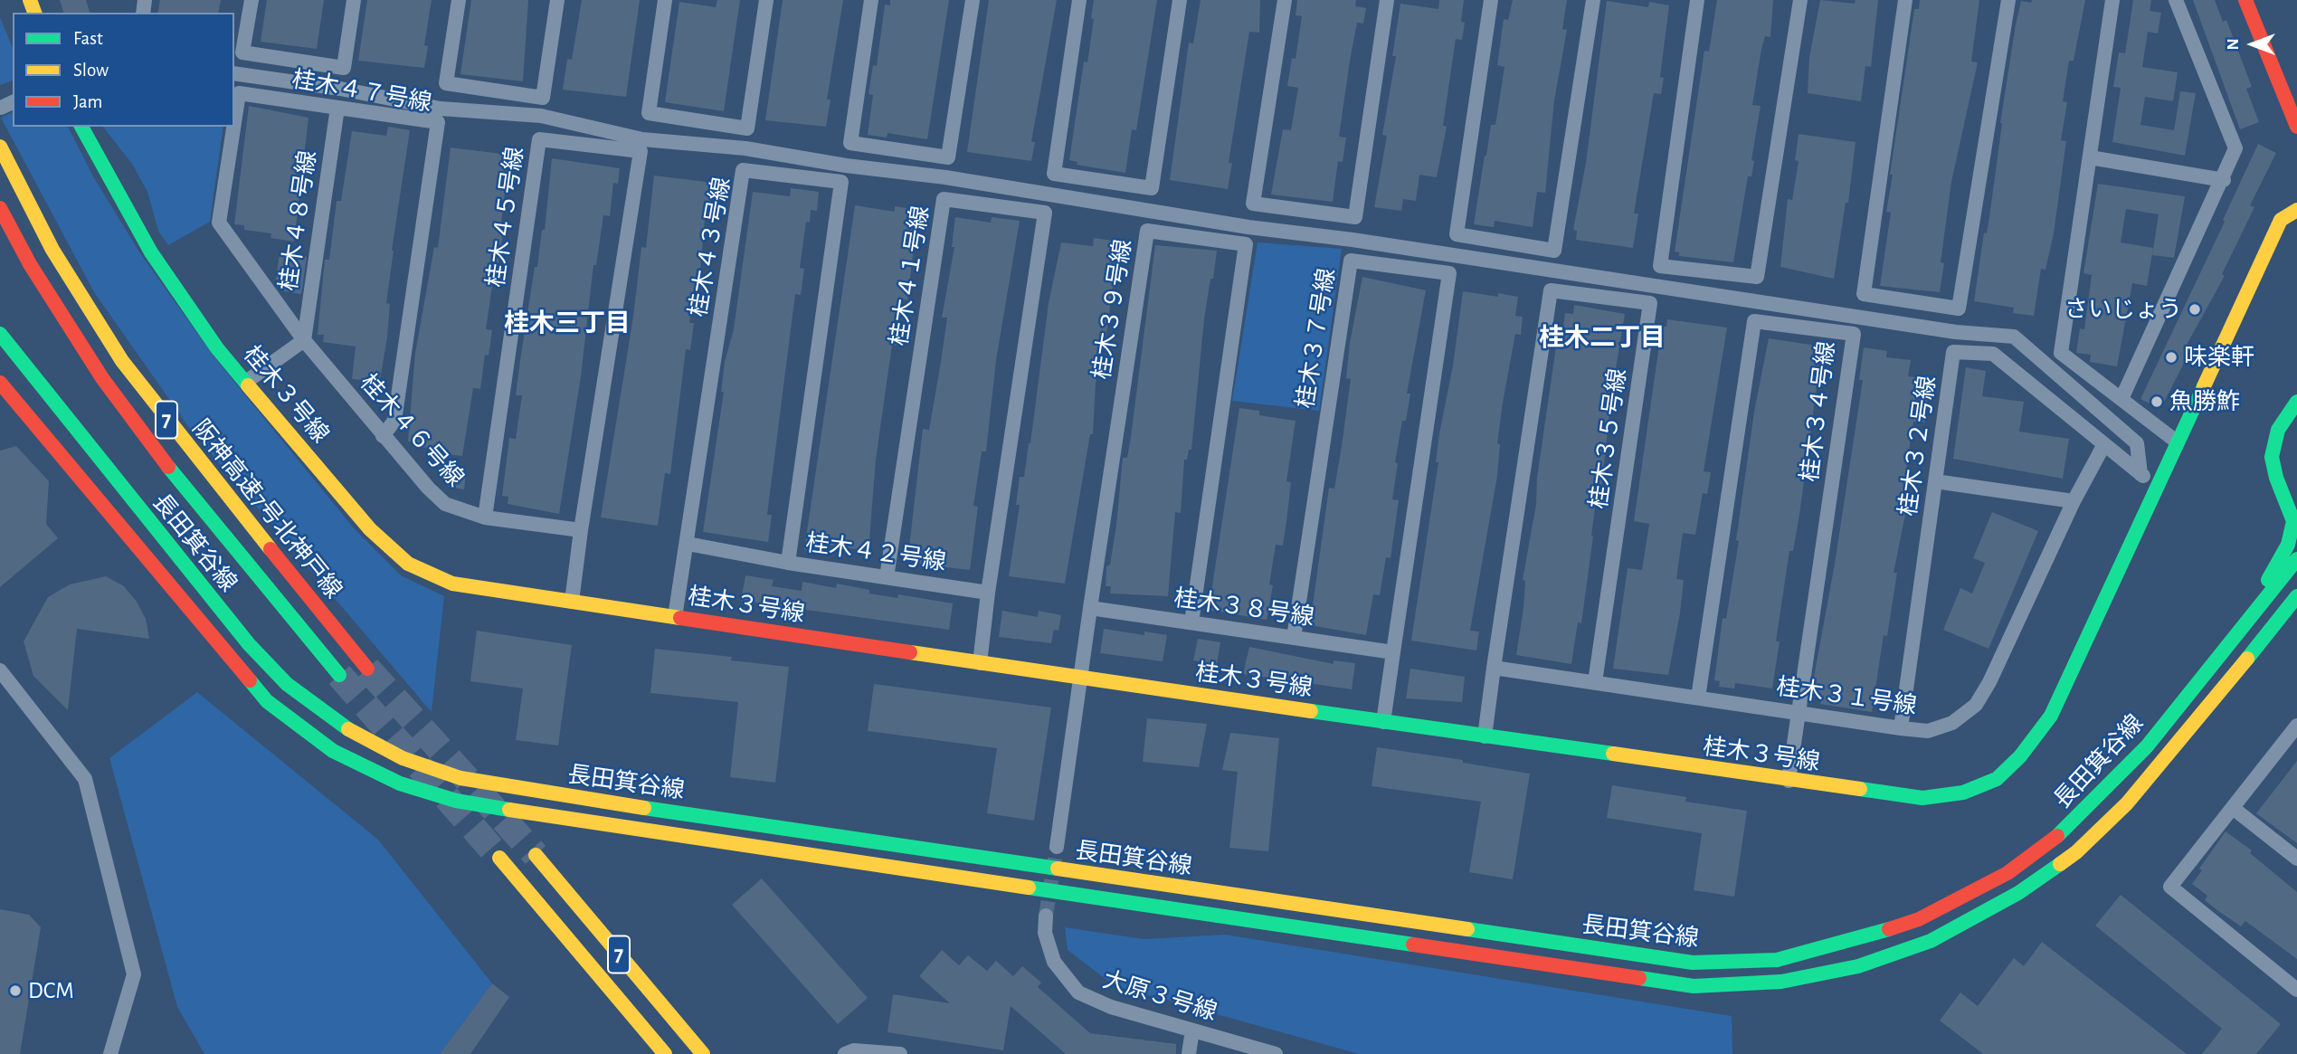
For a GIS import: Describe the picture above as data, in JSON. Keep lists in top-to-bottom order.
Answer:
{
  "streets": {
    "main road": [
      "桂木３号線",
      "7",
      "阪神高速7号北神戸線",
      "長田箕谷線"
    ],
    "street": [
      "桂木４７号線",
      "桂木４５号線",
      "桂木４８号線",
      "桂木４３号線",
      "桂木４１号線",
      "桂木３９号線",
      "桂木３７号線",
      "桂木３４号線",
      "桂木４６号線",
      "桂木３５号線",
      "桂木３２号線",
      "桂木４２号線",
      "桂木３８号線",
      "桂木３１号線",
      "大原３号線"
    ]
  },
  "crossings": [
    ["桂木４７号線", "桂木４８号線"],
    ["桂木４７号線", "桂木４６号線"],
    ["桂木４５号線", "桂木４６号線"],
    ["桂木４８号線", "桂木４６号線"],
    ["桂木４３号線", "桂木３号線"],
    ["桂木４３号線", "桂木４２号線"],
    ["桂木４１号線", "桂木４２号線"],
    ["桂木３９号線", "桂木３８号線"],
    ["桂木３７号線", "桂木３８号線"],
    ["桂木３号線", "桂木３４号線"],
    ["桂木３４号線", "桂木３１号線"],
    ["桂木３５号線", "桂木３１号線"],
    ["桂木３２号線", "桂木３１号線"]
  ],
  "districts": ["桂木三丁目", "桂木二丁目"],
  "places": [
    "さいじょう",
    "味楽軒",
    "魚勝鮓",
    "DCM"
  ],
  "legend": ["Fast", "Slow", "Jam"],
  "north": "left"
}
